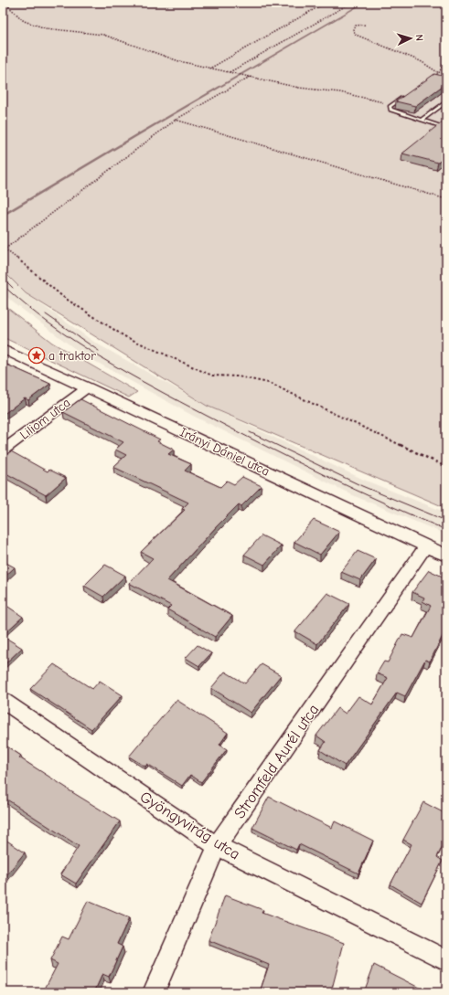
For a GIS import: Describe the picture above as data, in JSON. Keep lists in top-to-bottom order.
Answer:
{
  "streets": {
    "street": [
      "Liliom utca",
      "Irányi Dániel utca",
      "Stromfeld Aurél utca",
      "Gyöngyvirág utca"
    ]
  },
  "crossings": [
    ["Liliom utca", "Irányi Dániel utca"],
    ["Irányi Dániel utca", "Stromfeld Aurél utca"],
    ["Stromfeld Aurél utca", "Gyöngyvirág utca"]
  ],
  "places": {
    "place": ["a traktor"]
  },
  "north": "right"
}
